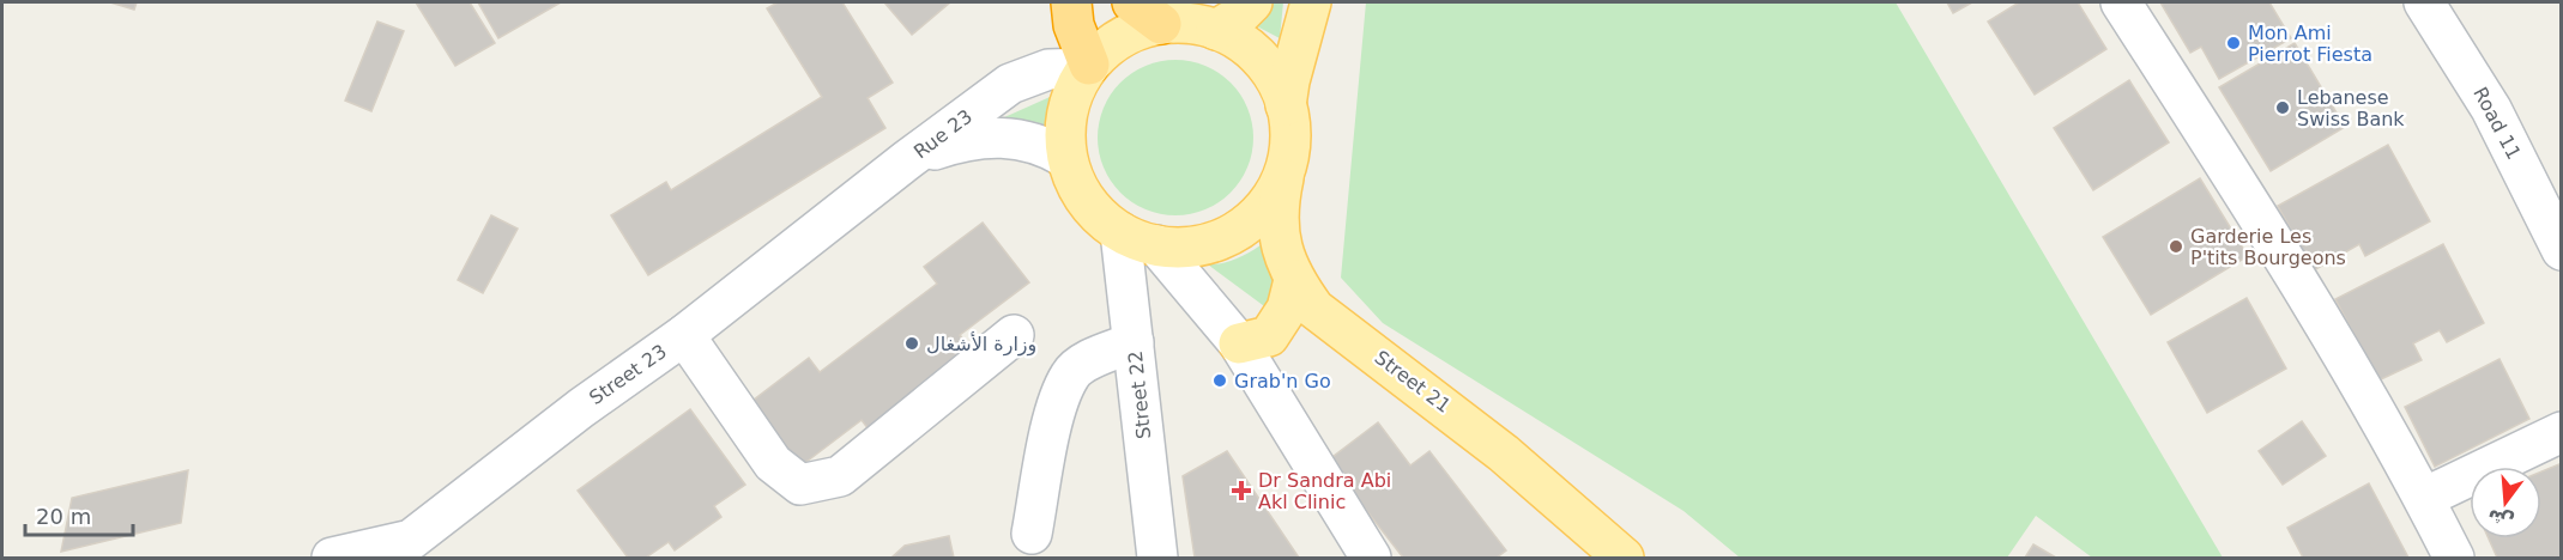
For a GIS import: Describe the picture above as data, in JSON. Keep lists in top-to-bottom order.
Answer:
{
  "streets": {
    "main road": ["Street 21"],
    "street": [
      "Road 11",
      "Rue 23",
      "Street 23",
      "Street 22"
    ]
  },
  "crossings": [
    ["Rue 23", "Street 23"],
    ["Rue 23", "Street 21"],
    ["Rue 23", "Street 22"],
    ["Street 21", "Street 22"]
  ],
  "places": {
    "other": [
      "Mon Ami Pierrot Fiesta",
      "Lebanese Swiss Bank",
      "Garderie Les P'tits Bourgeons",
      "وزارة الأشغال",
      "Grab'n Go"
    ],
    "health": ["Dr Sandra Abi Akl Clinic"]
  },
  "scale_bar": "20 m",
  "north": "bottom"
}
